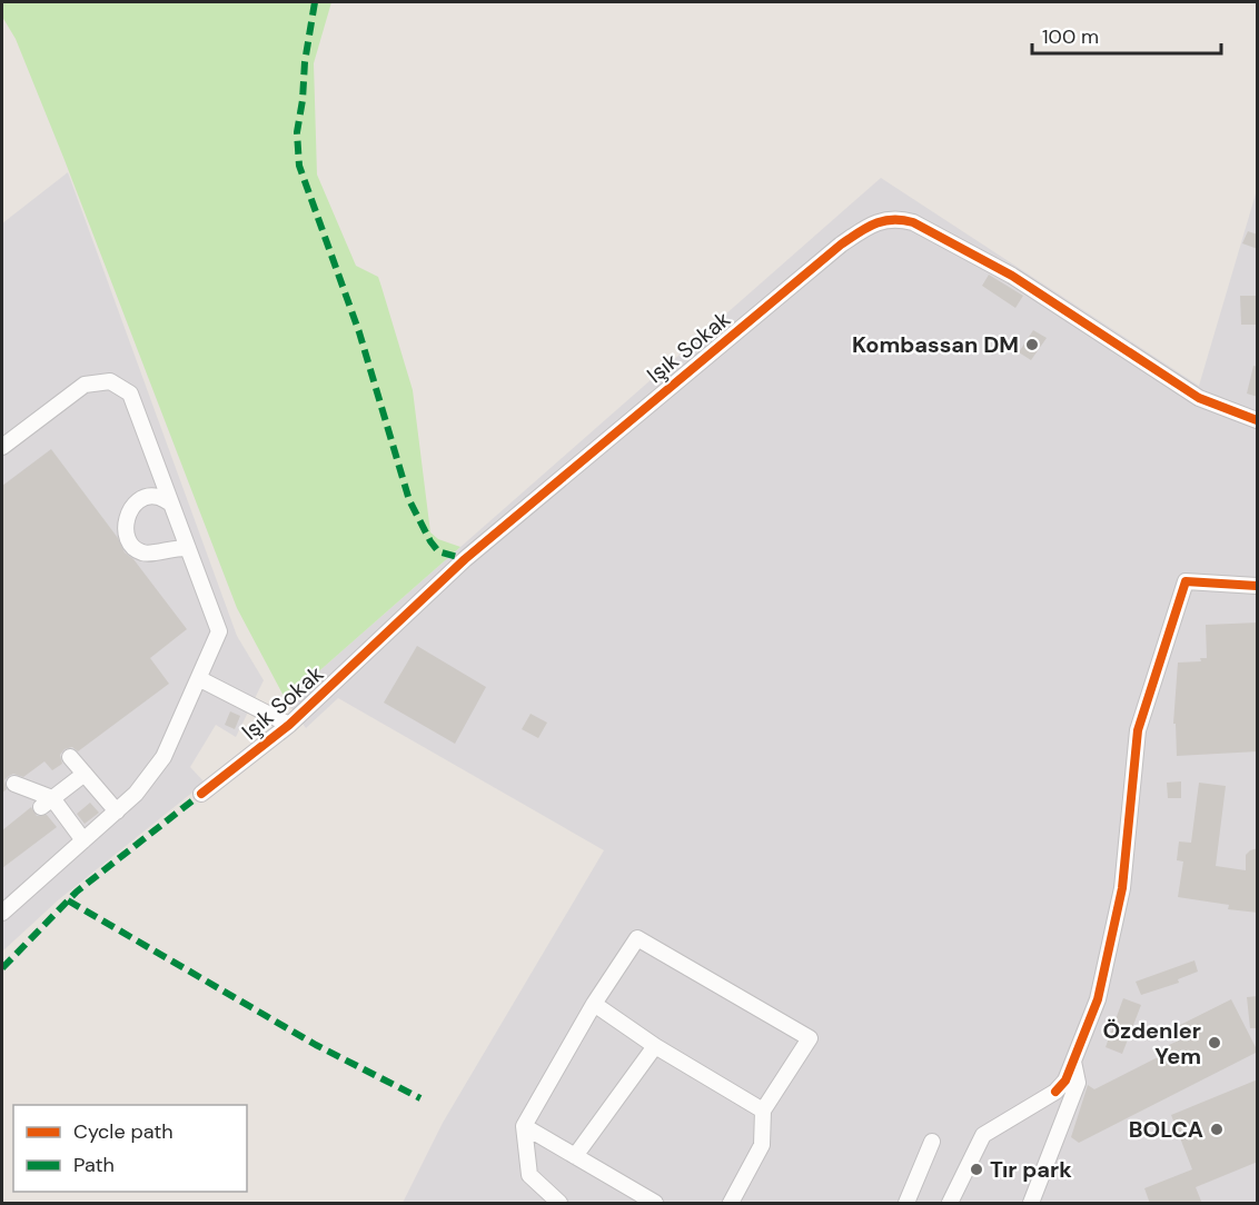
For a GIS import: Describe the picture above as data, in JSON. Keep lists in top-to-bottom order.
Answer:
{
  "streets": {
    "street": ["Işık Sokak"]
  },
  "places": [
    "Kombassan DM",
    "Özdenler Yem",
    "BOLCA",
    "Tır park"
  ],
  "legend": ["Cycle path", "Path"],
  "scale_bar": "100 m"
}
